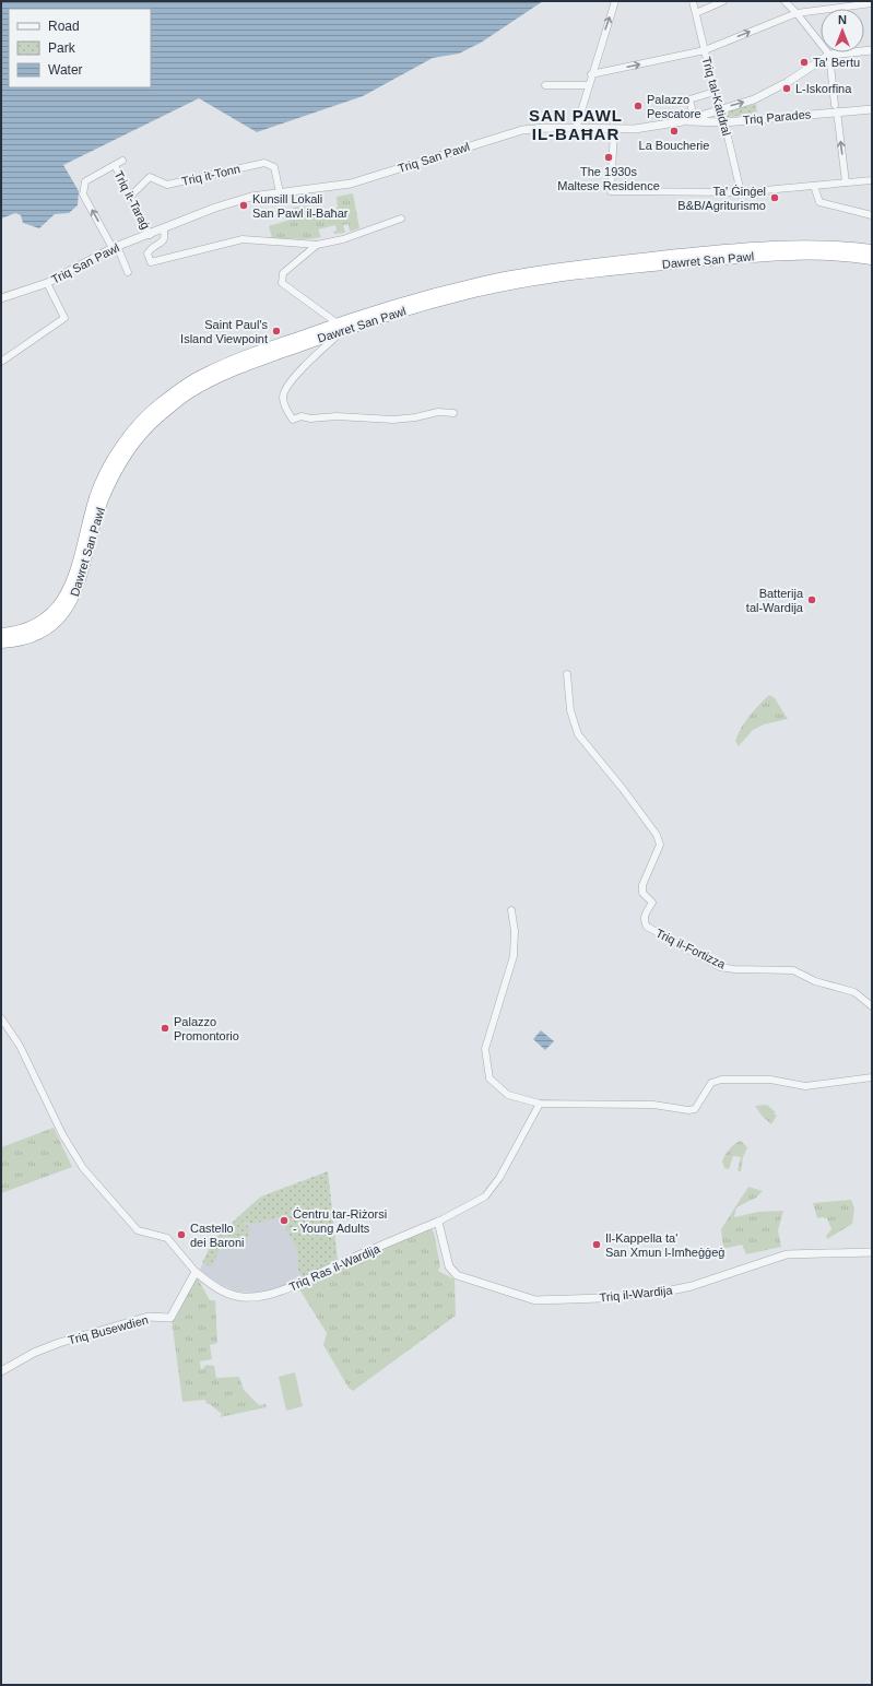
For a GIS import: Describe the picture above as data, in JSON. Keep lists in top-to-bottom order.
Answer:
{
  "streets": {
    "highway": ["Dawret San Pawl"],
    "street": [
      "Triq tal-Katidral",
      "Triq Parades",
      "Triq San Pawl",
      "Triq it-Tonn",
      "Triq it-Taraġ",
      "Triq il-Fortizza",
      "Triq Ras il-Wardija",
      "Triq il-Wardija",
      "Triq Busewdien"
    ]
  },
  "crossings": [
    ["Triq tal-Katidral", "Triq Parades"],
    ["Triq tal-Katidral", "Triq San Pawl"],
    ["Triq Parades", "Triq San Pawl"],
    ["Triq San Pawl", "Triq it-Tonn"],
    ["Triq San Pawl", "Triq it-Taraġ"],
    ["Triq it-Tonn", "Triq it-Taraġ"],
    ["Triq Ras il-Wardija", "Triq il-Wardija"],
    ["Triq Ras il-Wardija", "Triq Busewdien"]
  ],
  "districts": ["SAN PAWL IL-BAĦAR"],
  "places": [
    "Ta' Bertu",
    "L-Iskorfina",
    "Palazzo Pescatore",
    "La Boucherie",
    "The 1930s Maltese Residence",
    "Ta' Ġinġel B&B/Agriturismo",
    "Kunsill Lokali San Pawl il-Baħar",
    "Saint Paul's Island Viewpoint",
    "Batterija tal-Wardija",
    "Palazzo Promontorio",
    "Ċentru tar-Riżorsi - Young Adults",
    "Castello dei Baroni",
    "Il-Kappella ta' San Xmun l-Imħeġġeġ"
  ],
  "legend": ["Road", "Park", "Water"],
  "north": "top"
}
